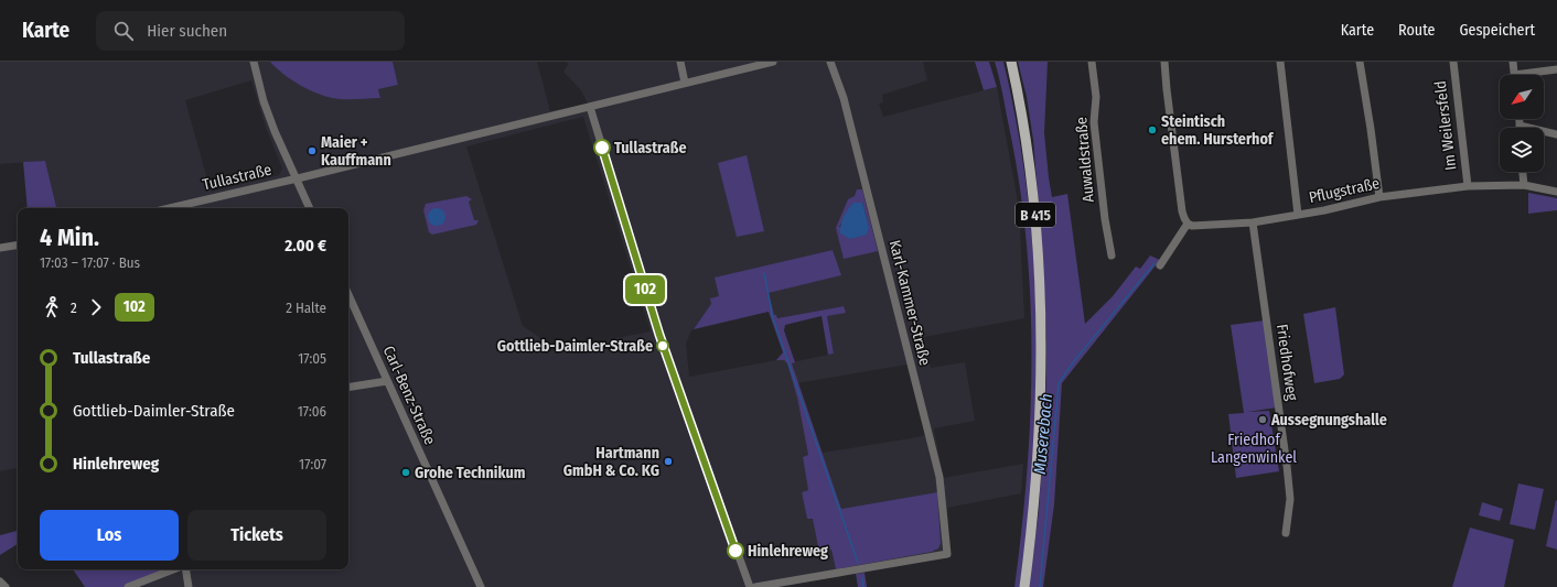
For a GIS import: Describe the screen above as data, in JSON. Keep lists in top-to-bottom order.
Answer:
{
  "streets": {
    "main road": ["B 415"],
    "street": [
      "Im Weilersfeld",
      "Auwaldstraße",
      "Tullastraße",
      "Pflugstraße",
      "Karl-Kammer-Straße",
      "Friedhofweg",
      "Carl-Benz-Straße"
    ]
  },
  "crossings": [
    ["Im Weilersfeld", "Pflugstraße"],
    ["Pflugstraße", "Friedhofweg"]
  ],
  "water": ["Muserebach"],
  "parks": ["Friedhof Langenwinkel"],
  "places": [
    "Steintisch ehem. Hursterhof",
    "Tullastraße",
    "Maier + Kauffmann",
    "Gottlieb-Daimler-Straße",
    "Aussegnungshalle",
    "Hartmann GmbH & Co. KG",
    "Grohe Technikum",
    "Hinlehreweg"
  ],
  "lines": ["bus line 102"],
  "north": "bottom left",
  "page": {
    "header": "Karte",
    "search": "Hier suchen",
    "nav": ["Karte", "Route", "Gespeichert"],
    "on_map": "102",
    "heading": ["4 Min.", "17:03 – 17:07 · Bus", "2.00 €"],
    "legs": ["2", "102", "2 Halte"],
    "list": [
      {
        "name": "Tullastraße",
        "value": "17:05"
      },
      {
        "name": "Gottlieb-Daimler-Straße",
        "value": "17:06"
      },
      {
        "name": "Hinlehreweg",
        "value": "17:07"
      }
    ],
    "buttons": ["Los", "Tickets"]
  }
}
